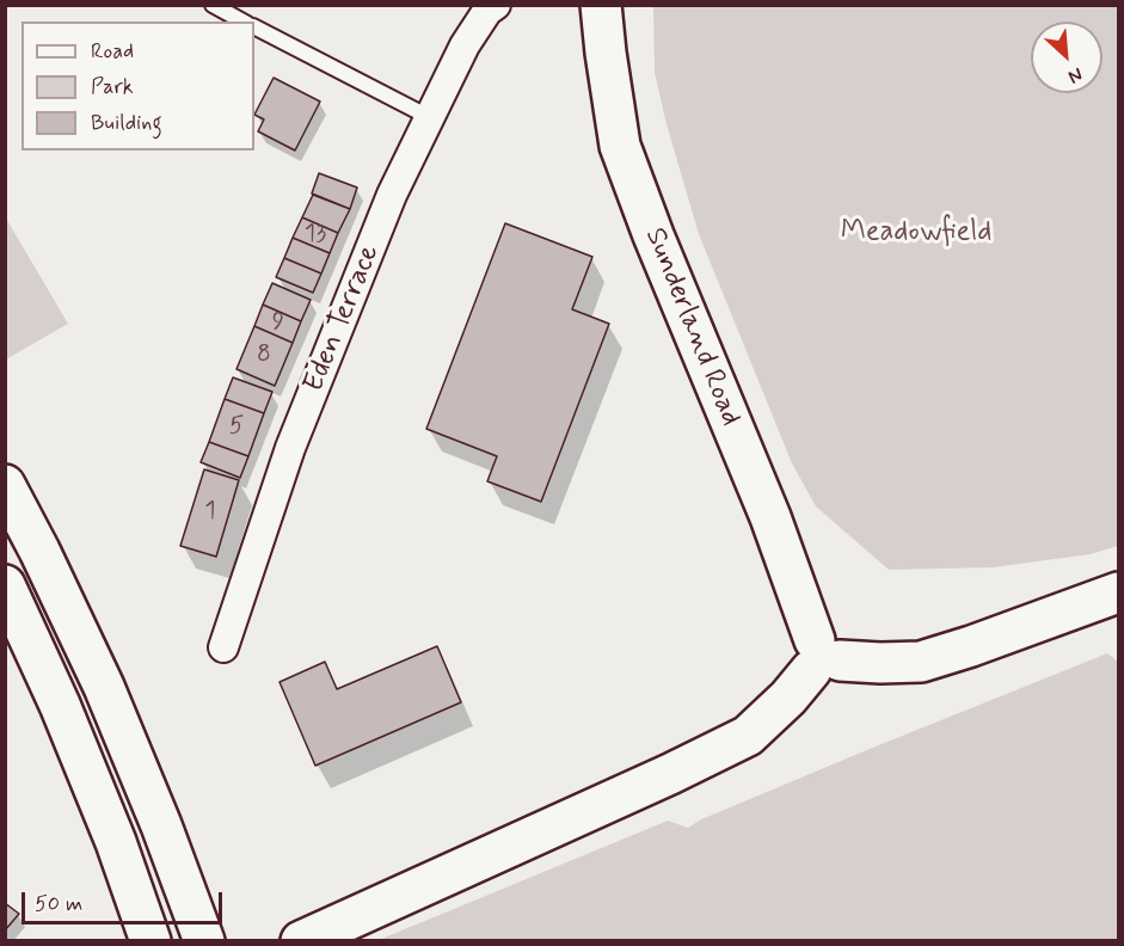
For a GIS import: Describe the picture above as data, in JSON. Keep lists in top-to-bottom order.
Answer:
{
  "streets": {
    "main road": ["Sunderland Road"],
    "street": ["Eden Terrace"]
  },
  "parks": ["Meadowfield"],
  "house_numbers": [
    "13",
    "9",
    "8",
    "5",
    "1"
  ],
  "legend": ["Road", "Park", "Building"],
  "scale_bar": "50 m",
  "north": "bottom right"
}
